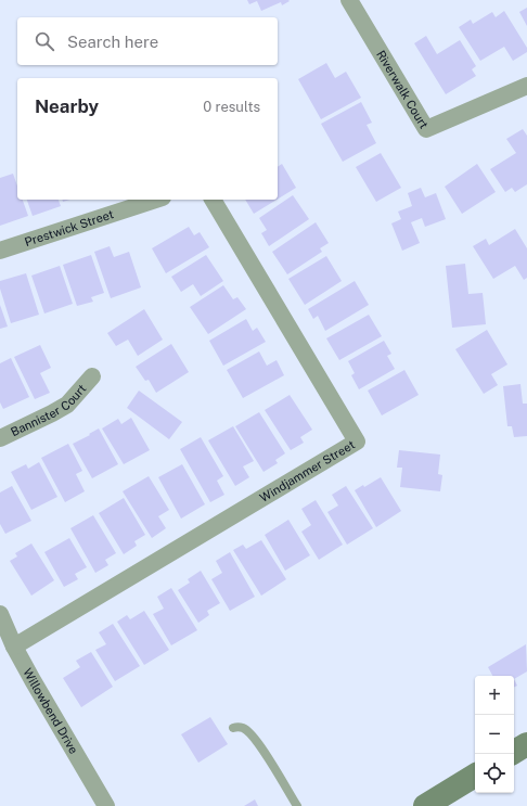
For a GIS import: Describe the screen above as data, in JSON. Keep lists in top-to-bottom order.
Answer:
{
  "streets": {
    "street": [
      "Riverwalk Court",
      "Prestwick Street",
      "Bannister Court",
      "Windjammer Street",
      "Willowbend Drive"
    ]
  },
  "crossings": [
    ["Windjammer Street", "Willowbend Drive"]
  ],
  "page": {
    "search": "Search here",
    "heading": ["Nearby", "0 results"],
    "map_buttons": ["+", "−"]
  }
}
